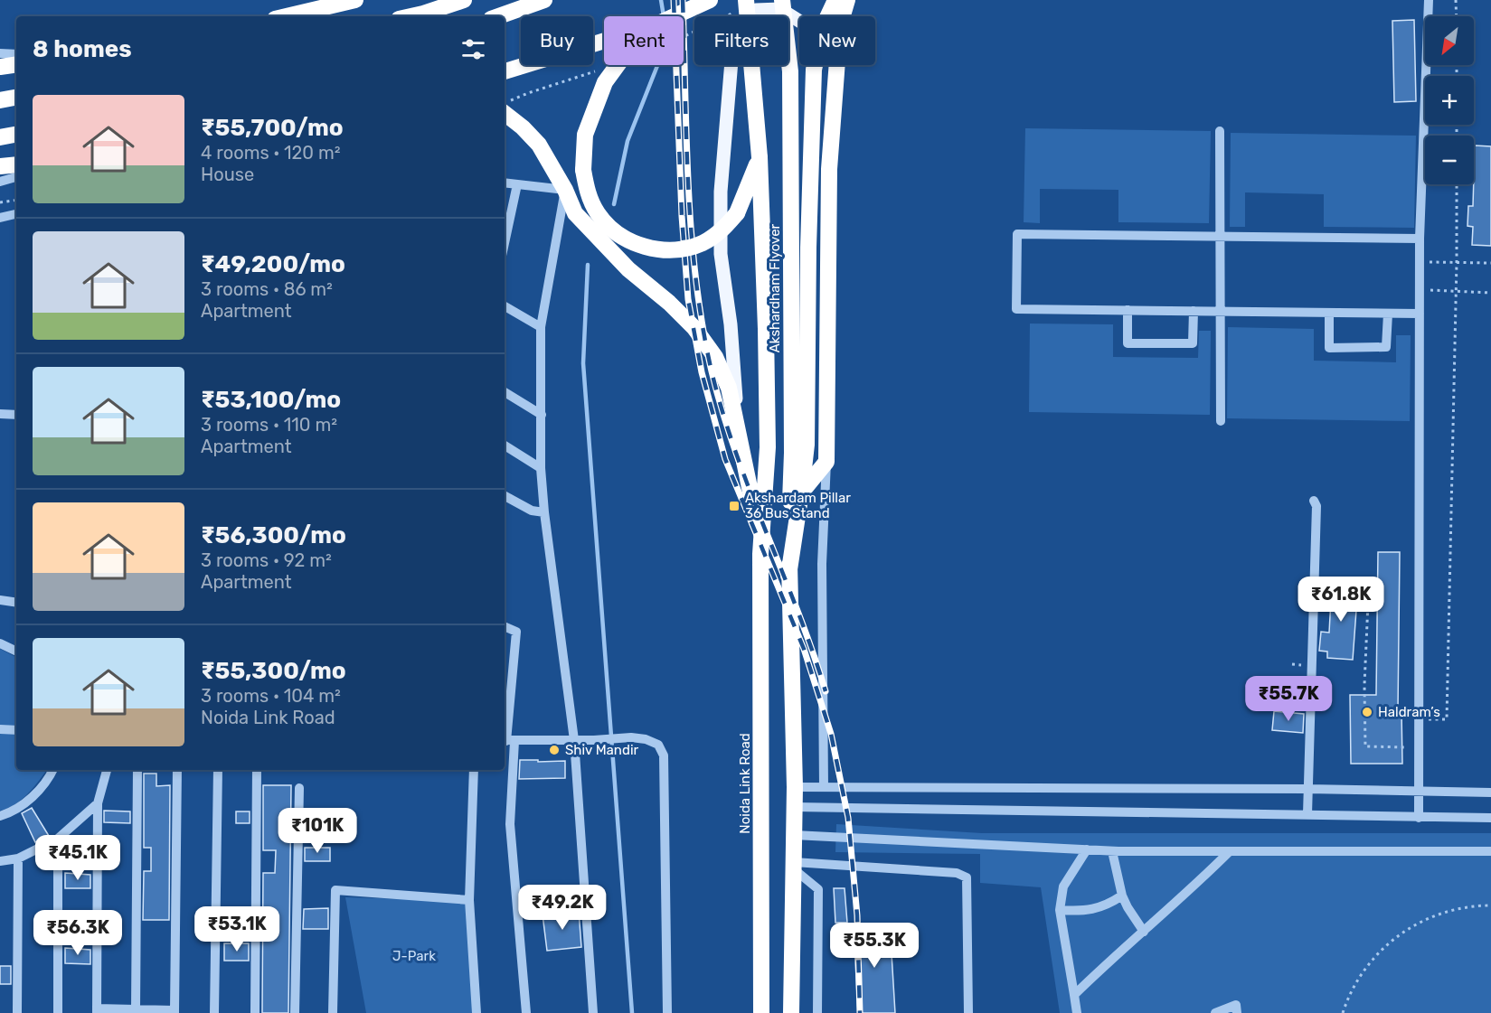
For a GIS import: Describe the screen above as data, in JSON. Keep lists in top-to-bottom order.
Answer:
{
  "streets": {
    "highway": ["Akshardham Flyover", "Noida Link Road"]
  },
  "crossings": [
    ["Akshardham Flyover", "Noida Link Road"]
  ],
  "parks": ["J-Park"],
  "places": {
    "transit": ["Akshardam Pillar 36 Bus Stand"],
    "other": ["Haldram’s", "Shiv Mandir"]
  },
  "north": "bottom left",
  "page": {
    "map_buttons": ["+", "−"],
    "chip": [
      "Buy",
      "Rent",
      "Filters",
      "New"
    ],
    "heading": "8 homes",
    "list": [
      {
        "name": "₹55,700/mo",
        "note": "4 rooms · 120 m² · House"
      },
      {
        "name": "₹49,200/mo",
        "note": "3 rooms · 86 m² · Apartment"
      },
      {
        "name": "₹53,100/mo",
        "note": "3 rooms · 110 m² · Apartment"
      },
      {
        "name": "₹56,300/mo",
        "note": "3 rooms · 92 m² · Apartment"
      },
      {
        "name": "₹55,300/mo",
        "note": "3 rooms · 104 m² · Noida Link Road"
      }
    ],
    "price": [
      "₹61.8K",
      "₹55.7K",
      "₹101K",
      "₹45.1K",
      "₹49.2K",
      "₹53.1K",
      "₹56.3K",
      "₹55.3K"
    ]
  }
}
